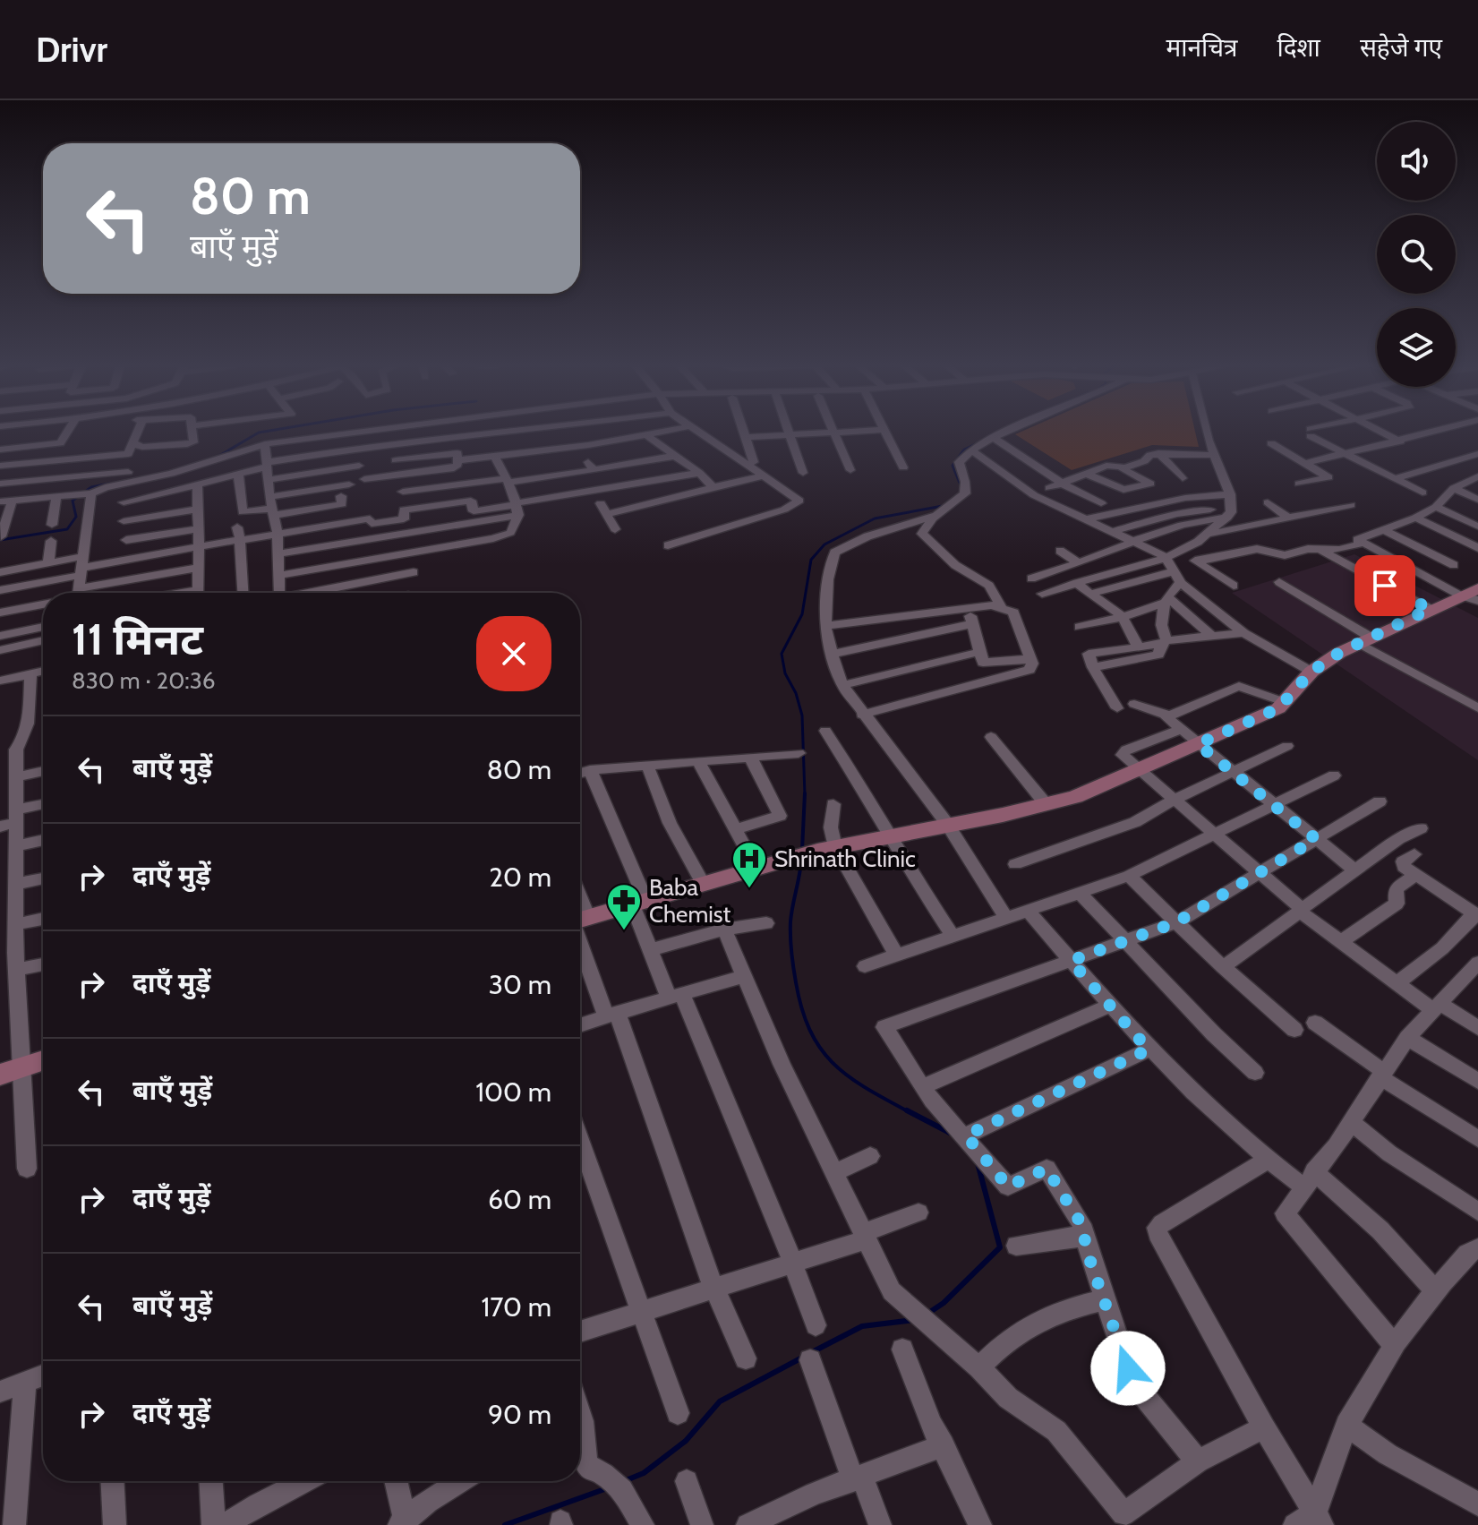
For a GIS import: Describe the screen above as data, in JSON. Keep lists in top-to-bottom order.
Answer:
{
  "places": {
    "hospital": ["Shrinath Clinic"],
    "pharmacy": ["Baba Chemist"]
  },
  "page": {
    "header": "Drivr",
    "nav": ["मानचित्र", "दिशा", "सहेजे गए"],
    "turn": ["80 m", "बाएँ मुड़ें"],
    "heading": ["11 मिनट", "830 m · 20:36"],
    "list": [
      {
        "name": "बाएँ मुड़ें",
        "value": "80 m"
      },
      {
        "name": "दाएँ मुड़ें",
        "value": "20 m"
      },
      {
        "name": "दाएँ मुड़ें",
        "value": "30 m"
      },
      {
        "name": "बाएँ मुड़ें",
        "value": "100 m"
      },
      {
        "name": "दाएँ मुड़ें",
        "value": "60 m"
      },
      {
        "name": "बाएँ मुड़ें",
        "value": "170 m"
      },
      {
        "name": "दाएँ मुड़ें",
        "value": "90 m"
      }
    ]
  }
}
